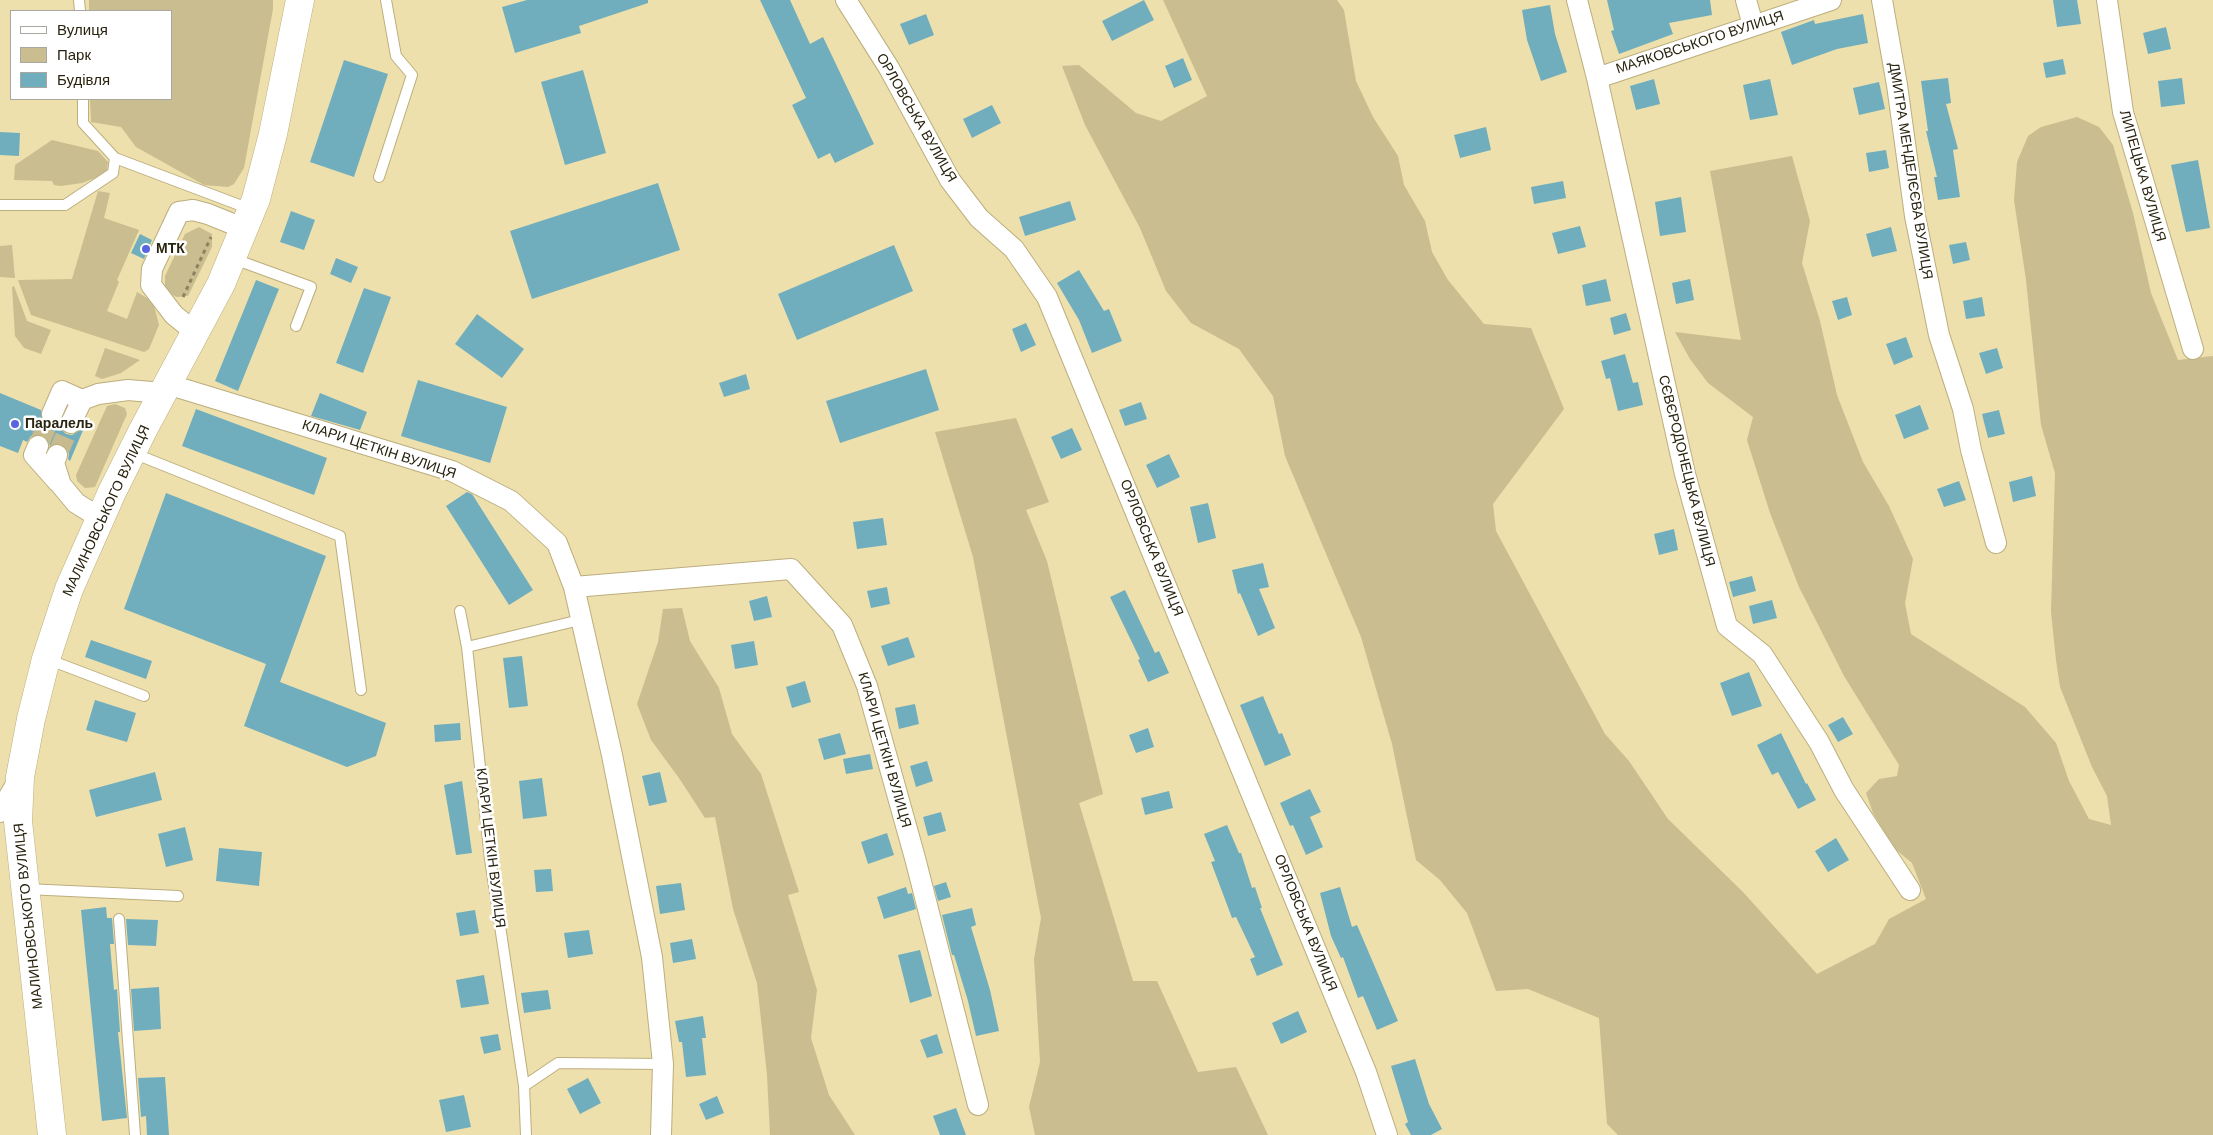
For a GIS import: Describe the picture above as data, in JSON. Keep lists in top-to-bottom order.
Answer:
{
  "streets": {
    "main road": ["МАЛИНОВСЬКОГО ВУЛИЦЯ"],
    "street": [
      "МАЯКОВСЬКОГО ВУЛИЦЯ",
      "ОРЛОВСЬКА ВУЛИЦЯ",
      "ДМИТРА МЕНДЕЛЄЄВА ВУЛИЦЯ",
      "ЛИПЕЦЬКА ВУЛИЦЯ",
      "КЛАРИ ЦЕТКІН ВУЛИЦЯ",
      "СЄВЄРОДОНЕЦЬКА ВУЛИЦЯ"
    ]
  },
  "crossings": [
    ["МАЯКОВСЬКОГО ВУЛИЦЯ", "СЄВЄРОДОНЕЦЬКА ВУЛИЦЯ"],
    ["КЛАРИ ЦЕТКІН ВУЛИЦЯ", "МАЛИНОВСЬКОГО ВУЛИЦЯ"]
  ],
  "places": ["МТК", "Паралель"],
  "legend": ["Вулиця", "Парк", "Будівля"]
}
